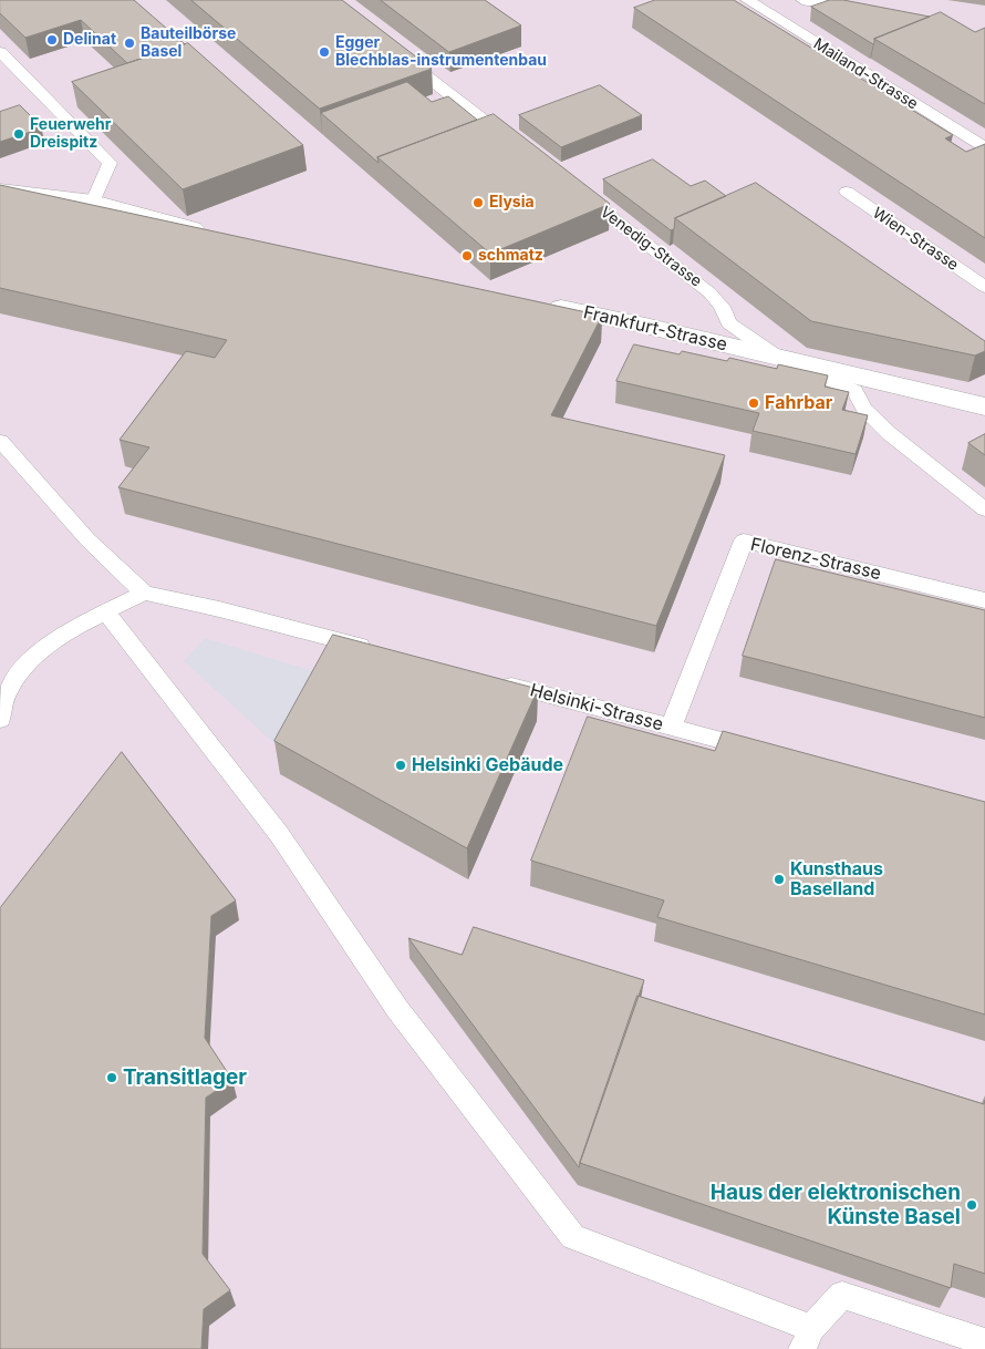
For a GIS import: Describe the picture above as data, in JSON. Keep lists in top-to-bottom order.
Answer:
{
  "streets": {
    "street": ["Frankfurt-Strasse"],
    "lane": [
      "Mailand-Strasse",
      "Wien-Strasse",
      "Venedig-Strasse",
      "Florenz-Strasse",
      "Helsinki-Strasse"
    ]
  },
  "crossings": [
    ["Venedig-Strasse", "Frankfurt-Strasse"],
    ["Florenz-Strasse", "Helsinki-Strasse"]
  ],
  "places": [
    "Delinat",
    "Bauteilbörse Basel",
    "Egger Blechblas-instrumentenbau",
    "Feuerwehr Dreispitz",
    "Elysia",
    "schmatz",
    "Fahrbar",
    "Helsinki Gebäude",
    "Kunsthaus Baselland",
    "Transitlager",
    "Haus der elektronischen Künste Basel"
  ]
}
